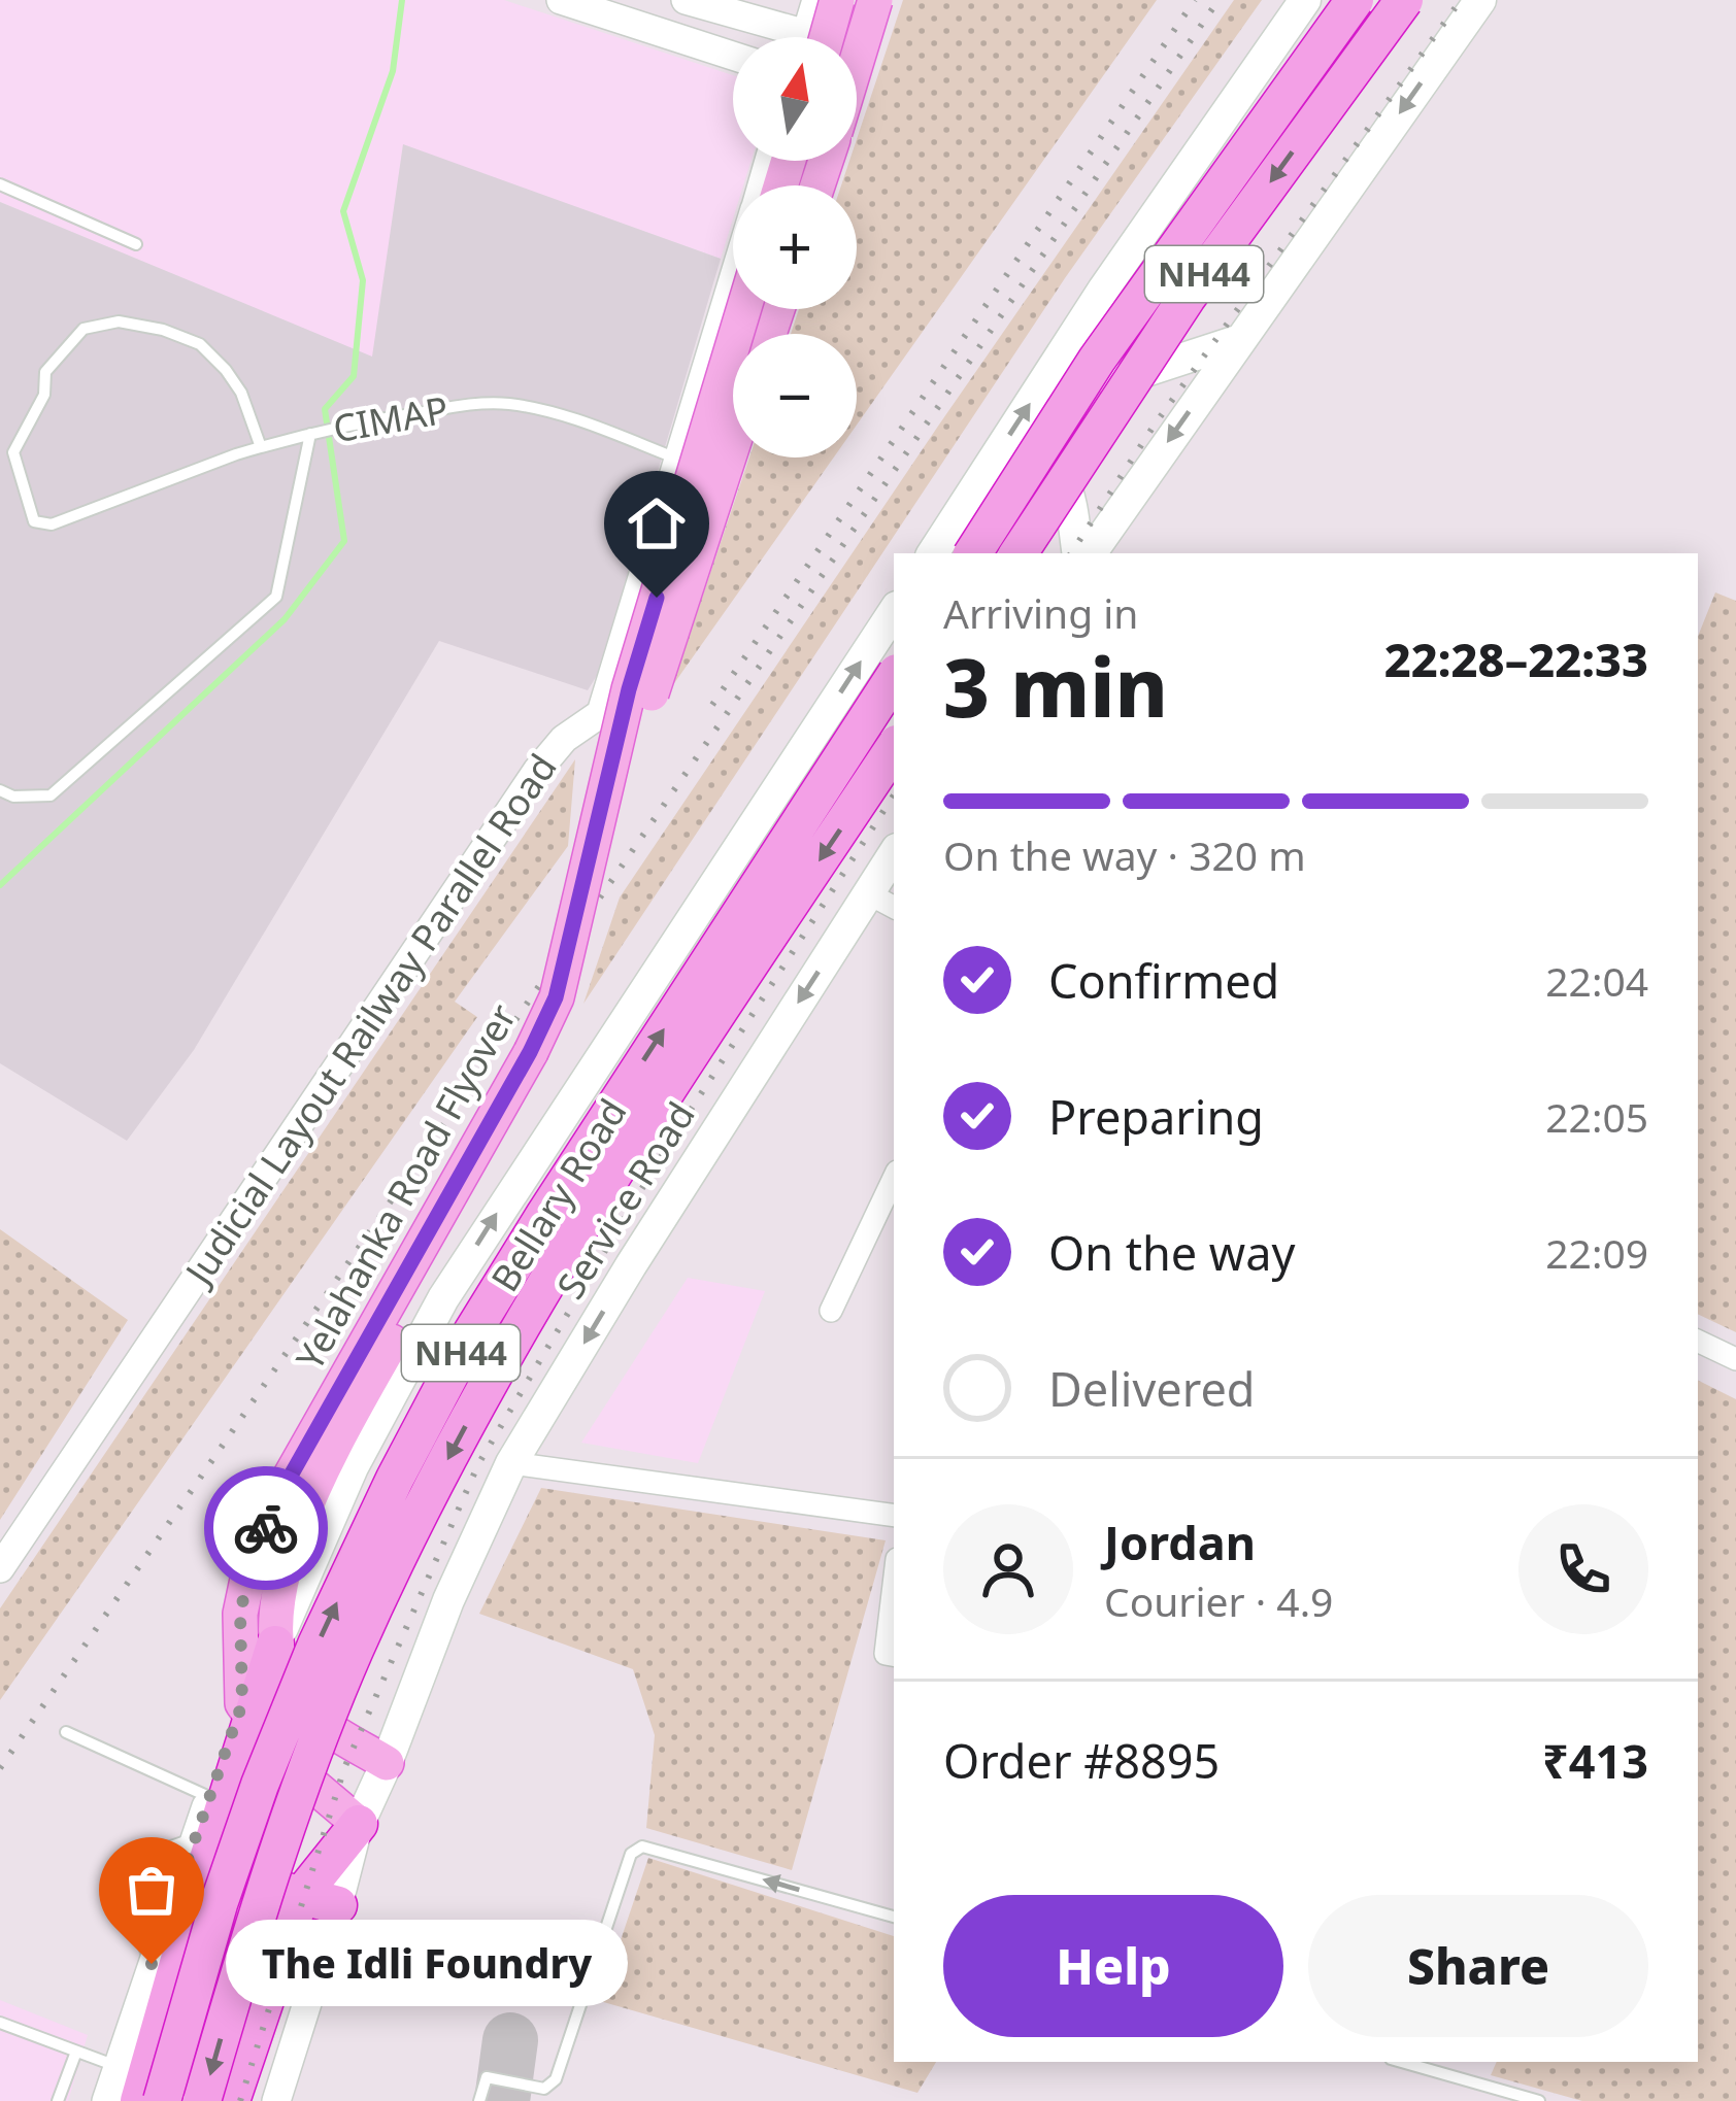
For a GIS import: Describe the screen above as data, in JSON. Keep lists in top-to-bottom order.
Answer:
{
  "streets": {
    "highway": ["NH44", "Bellary Road"],
    "main road": ["Yelahanka Road Flyover", "Service Road"],
    "street": ["Judicial Layout Railway Parallel Road"],
    "lane": ["CIMAP"]
  },
  "crossings": [
    ["CIMAP", "Judicial Layout Railway Parallel Road"]
  ],
  "places": ["The Idli Foundry"],
  "north": "top",
  "page": {
    "map_buttons": ["+", "−"],
    "heading": ["3 min", "Arriving in", "22:28–22:33"],
    "panel": [
      "Jordan",
      "Courier · 4.9",
      "Order #8895",
      "₹413"
    ],
    "bar": "On the way · 320 m",
    "list": [
      ["Confirmed", "22:04"],
      ["Preparing", "22:05"],
      ["On the way", "22:09"],
      "Delivered"
    ],
    "buttons": ["Help", "Share"],
    "bubble": "The Idli Foundry"
  }
}
